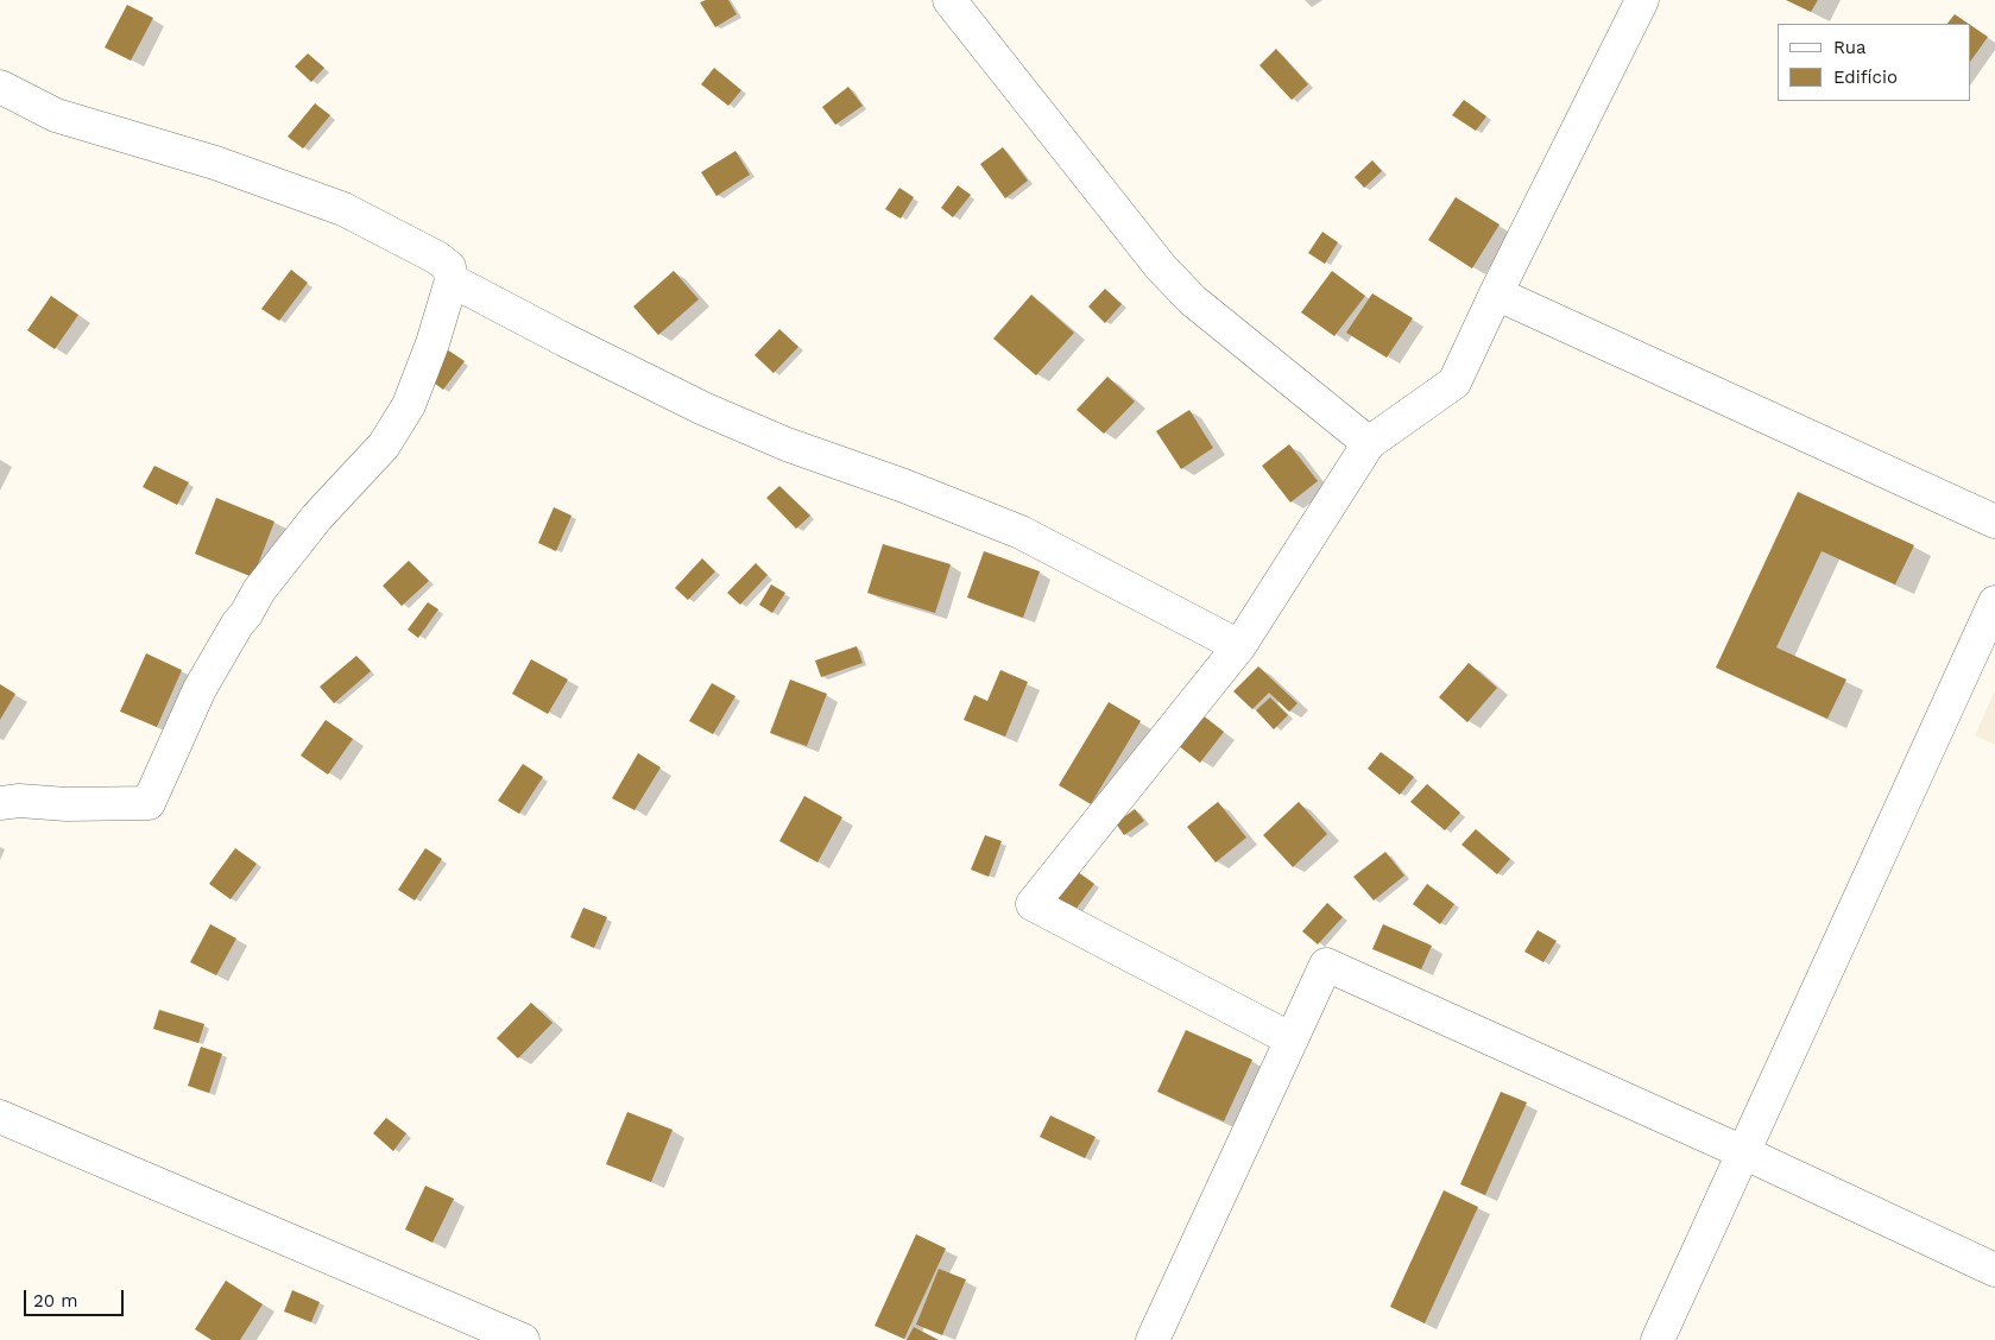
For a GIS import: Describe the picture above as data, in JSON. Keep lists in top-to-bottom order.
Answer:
{
  "legend": ["Rua", "Edifício"],
  "scale_bar": "20 m"
}
